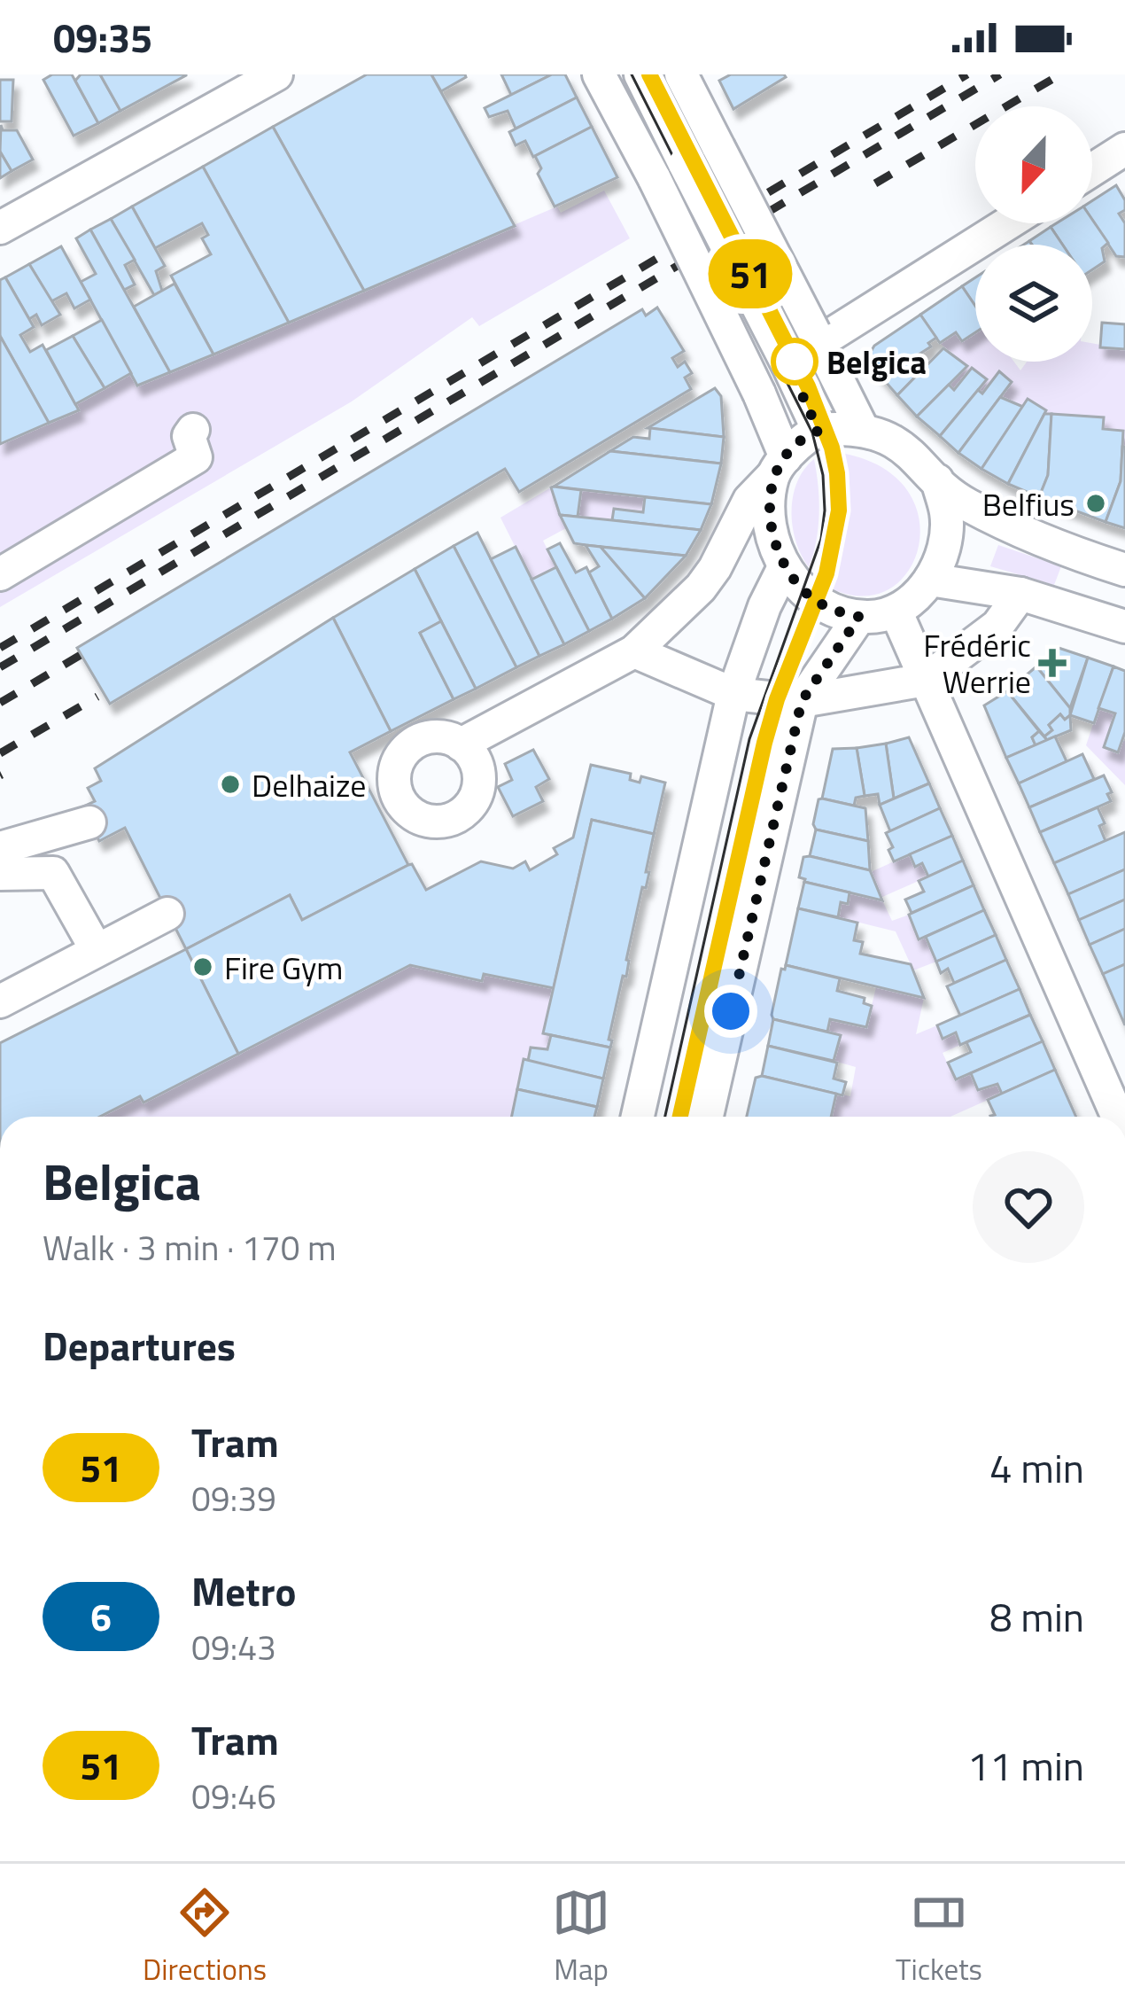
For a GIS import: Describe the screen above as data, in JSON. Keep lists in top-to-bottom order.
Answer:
{
  "places": {
    "other": [
      "Belgica",
      "Belfius",
      "Delhaize",
      "Fire Gym"
    ],
    "health": ["Frédéric Werrie"]
  },
  "lines": ["tram line 51"],
  "north": "bottom",
  "page": {
    "status": "09:35",
    "on_map": "51",
    "heading": [
      ["Belgica", "Walk · 3 min · 170 m"],
      "Departures"
    ],
    "list": [
      {
        "mark": "51",
        "name": "Tram",
        "note": "09:39",
        "value": "4 min"
      },
      {
        "mark": "6",
        "name": "Metro",
        "note": "09:43",
        "value": "8 min"
      },
      {
        "mark": "51",
        "name": "Tram",
        "note": "09:46",
        "value": "11 min"
      }
    ],
    "tabs": ["Directions", "Map", "Tickets"]
  }
}
